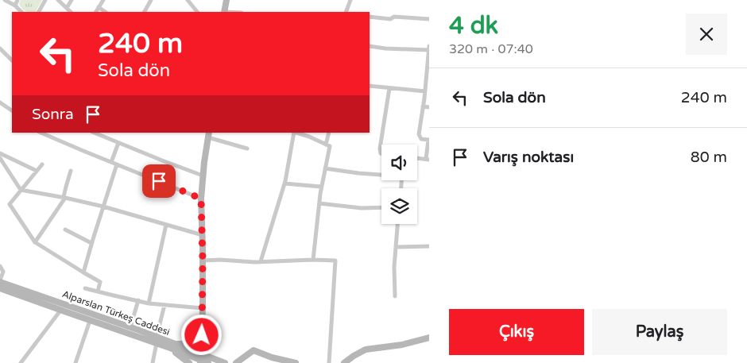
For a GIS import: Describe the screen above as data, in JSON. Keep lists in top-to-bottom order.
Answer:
{
  "streets": {
    "main road": ["Alparslan Türkeş Caddesi"]
  },
  "page": {
    "heading": ["4 dk", "320 m · 07:40"],
    "turn": ["240 m", "Sola dön"],
    "list": [
      {
        "name": "Sola dön",
        "value": "240 m"
      },
      {
        "name": "Varış noktası",
        "value": "80 m"
      }
    ],
    "then": "Sonra",
    "buttons": ["Çıkış", "Paylaş"]
  }
}
